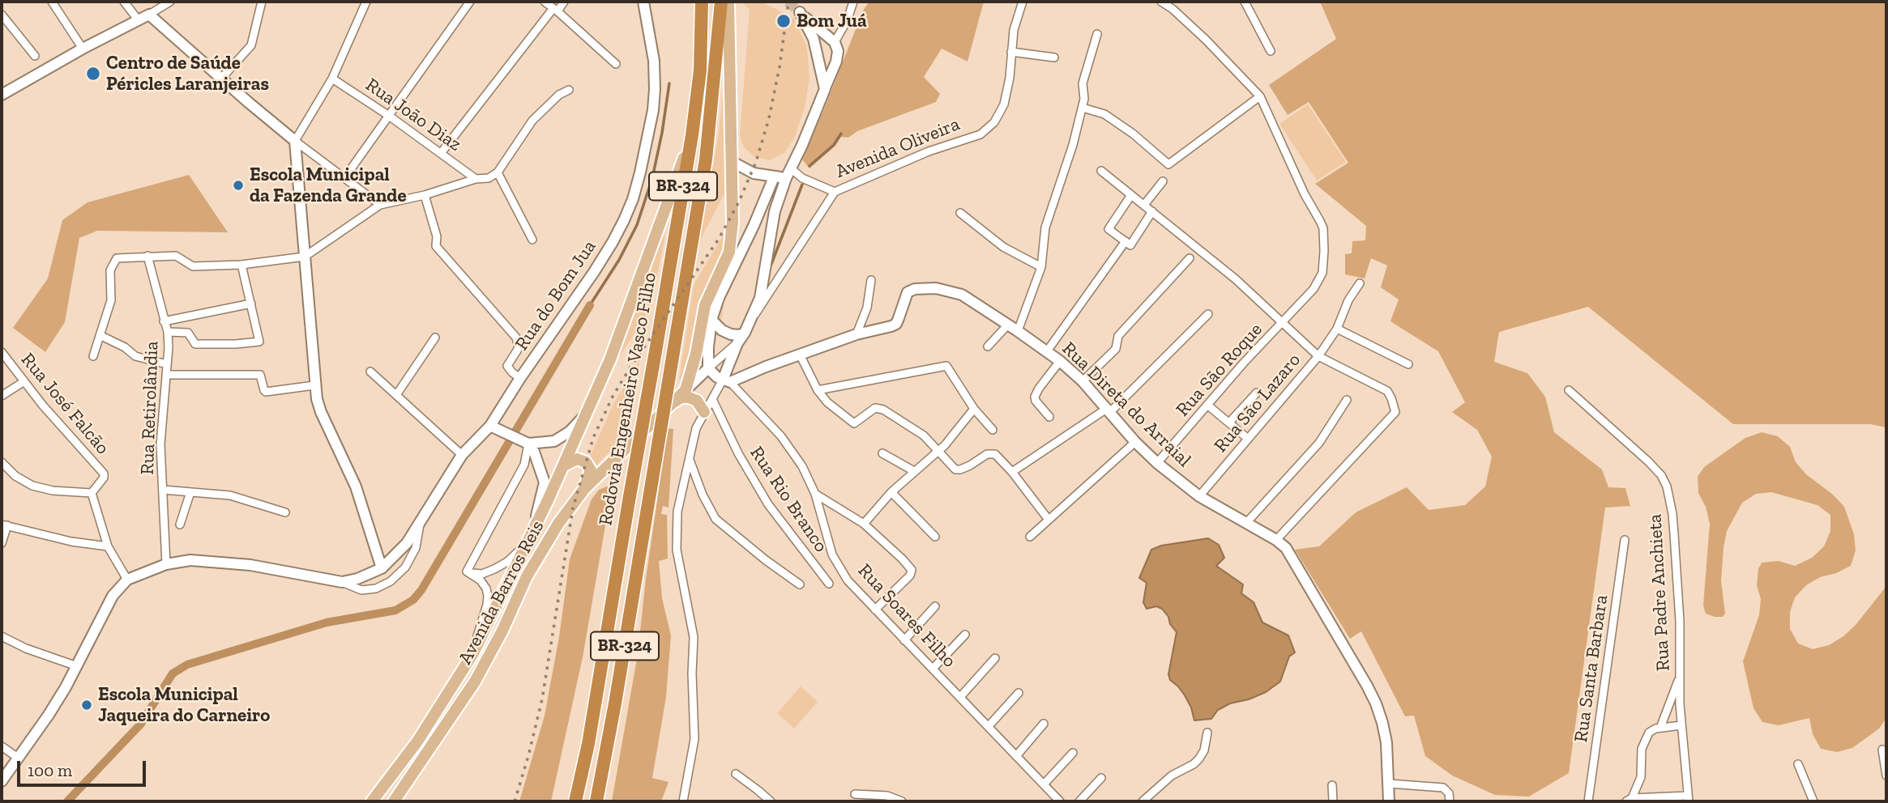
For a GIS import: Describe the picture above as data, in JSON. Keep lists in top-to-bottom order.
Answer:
{
  "streets": {
    "highway": ["BR-324", "Rodovia Engenheiro Vasco Filho"],
    "main road": ["Avenida Barros Reis"],
    "street": [
      "Rua João Diaz",
      "Avenida Oliveira",
      "Rua do Bom Jua",
      "Rua São Roque",
      "Rua São Lazaro",
      "Rua José Falcão",
      "Rua Direta do Arraial",
      "Rua Retirolândia",
      "Rua Rio Branco",
      "Rua Padre Anchieta",
      "Rua Soares Filho",
      "Rua Santa Barbara"
    ]
  },
  "crossings": [
    ["Rua São Roque", "Rua Direta do Arraial"],
    ["Rodovia Engenheiro Vasco Filho", "Avenida Barros Reis"],
    ["Rua São Lazaro", "Rua Direta do Arraial"],
    ["Rua Direta do Arraial", "Rua Soares Filho"]
  ],
  "places": [
    "Bom Juá",
    "Centro de Saúde Péricles Laranjeiras",
    "Escola Municipal da Fazenda Grande",
    "Escola Municipal Jaqueira do Carneiro"
  ],
  "scale_bar": "100 m"
}
